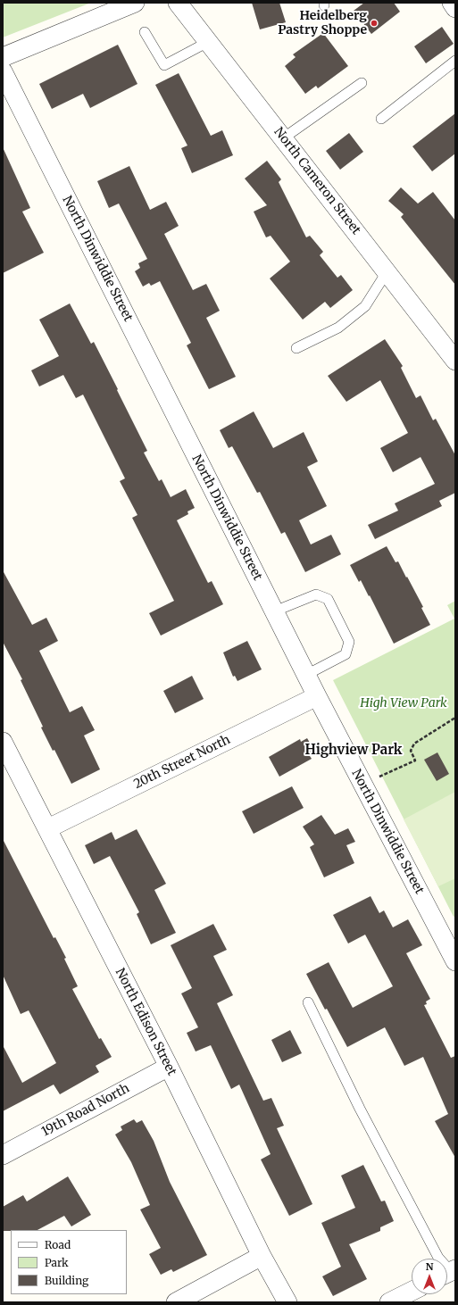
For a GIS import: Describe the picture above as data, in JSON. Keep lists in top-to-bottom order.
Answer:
{
  "streets": {
    "street": [
      "North Cameron Street",
      "North Dinwiddie Street",
      "20th Street North",
      "North Edison Street",
      "19th Road North"
    ]
  },
  "crossings": [
    ["North Dinwiddie Street", "20th Street North"],
    ["20th Street North", "North Edison Street"],
    ["North Edison Street", "19th Road North"]
  ],
  "districts": ["Highview Park"],
  "parks": ["High View Park"],
  "places": ["Heidelberg Pastry Shoppe"],
  "legend": ["Road", "Park", "Building"],
  "north": "top"
}
